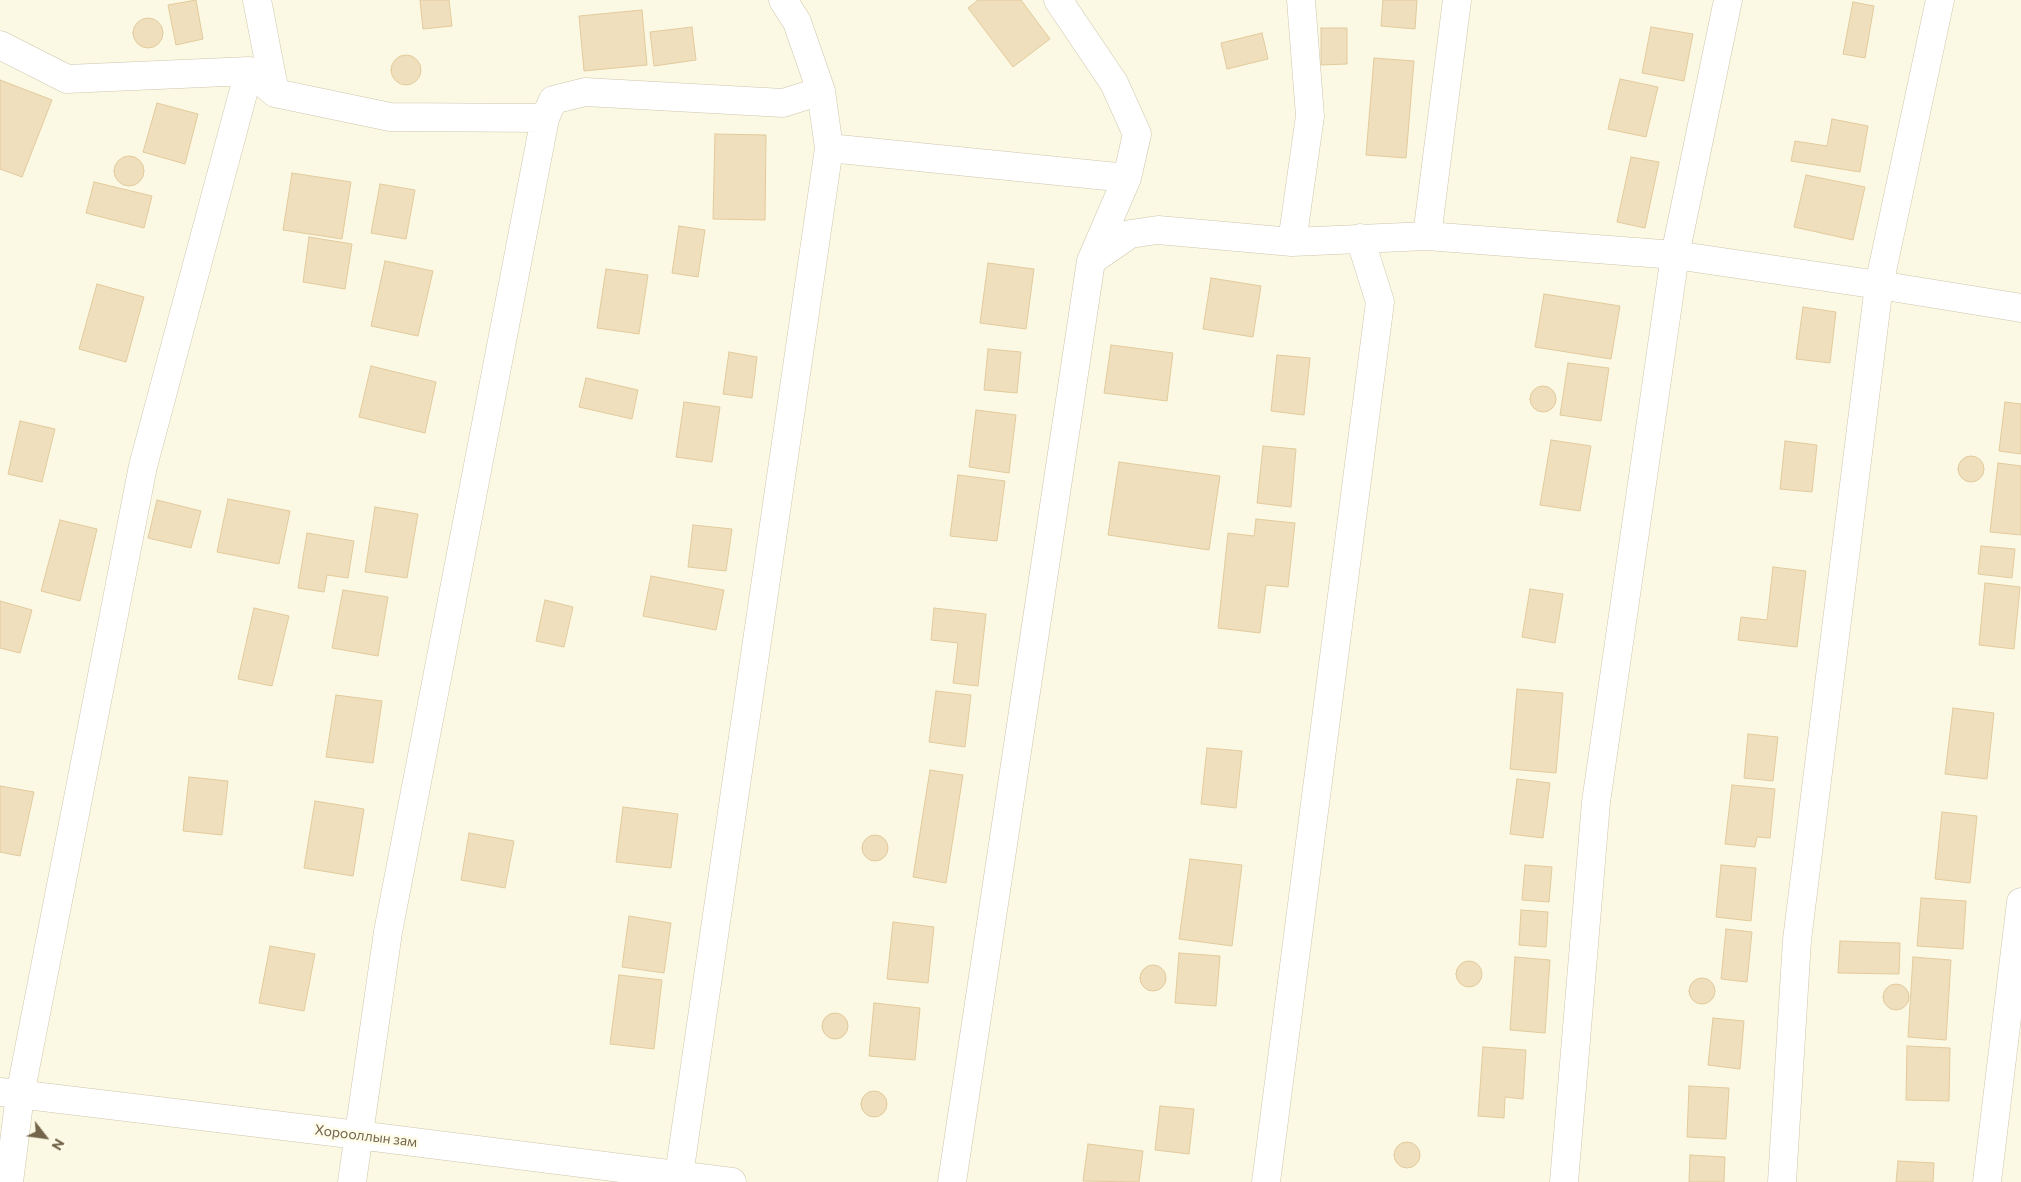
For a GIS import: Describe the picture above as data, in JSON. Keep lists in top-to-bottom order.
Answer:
{
  "streets": {
    "street": ["Хорооллын зам"]
  },
  "north": "bottom right"
}
